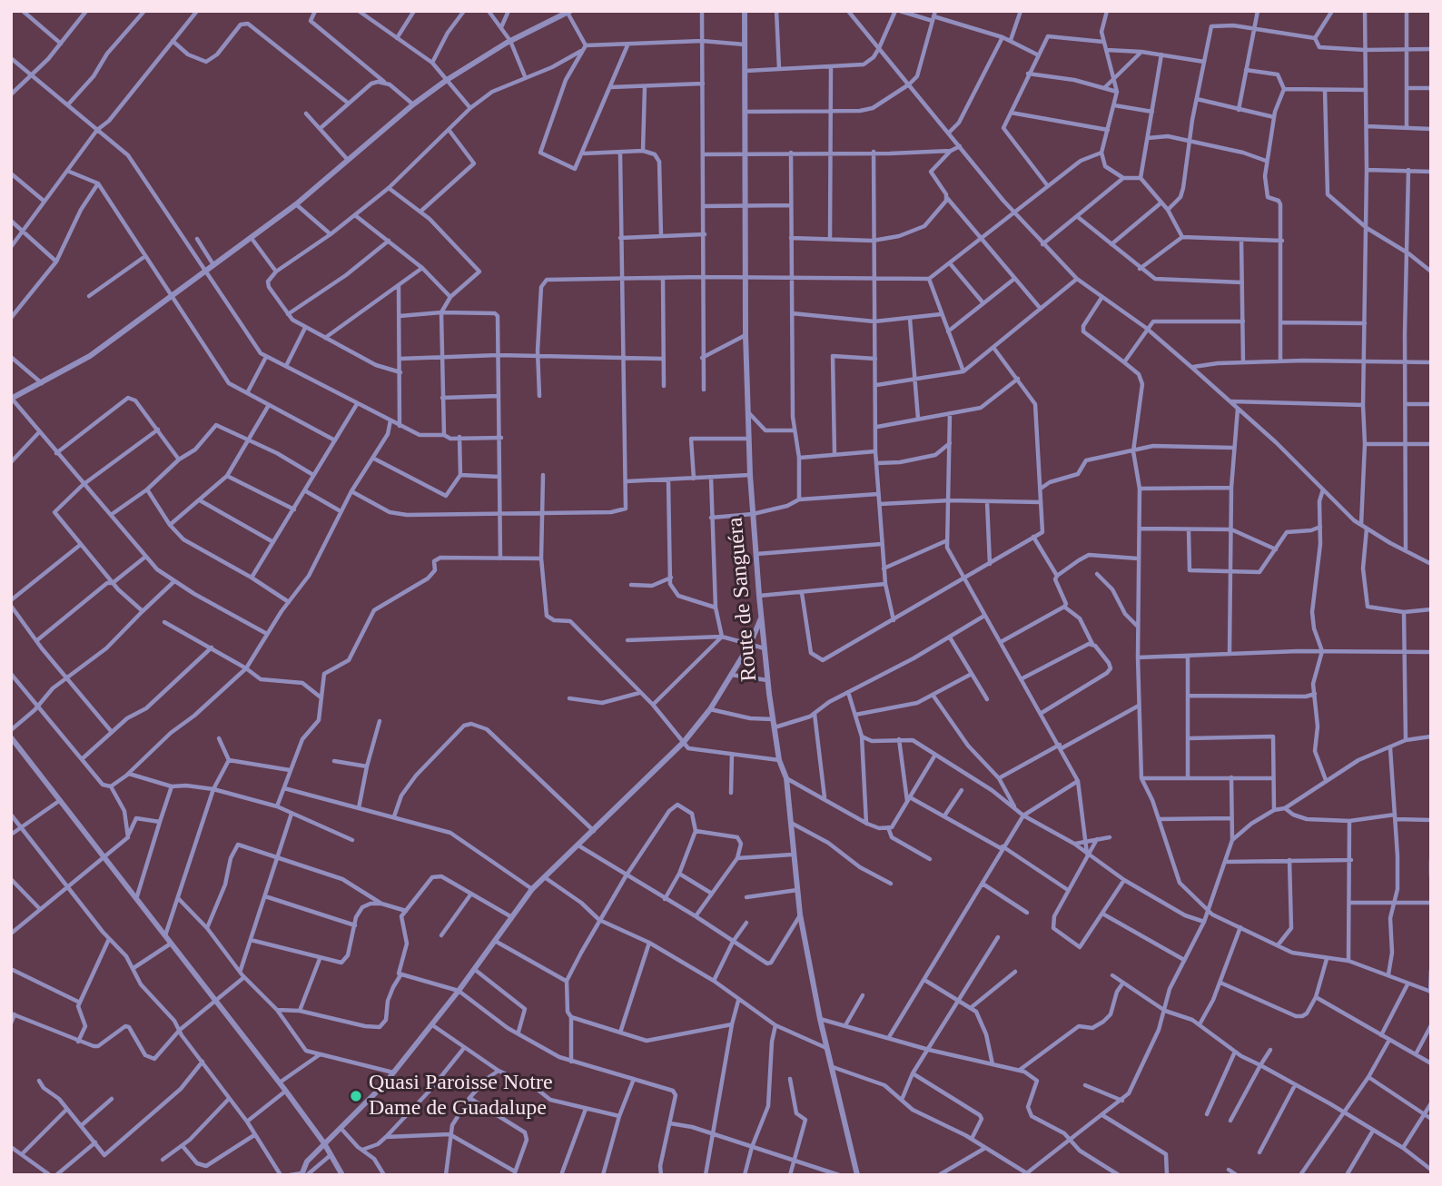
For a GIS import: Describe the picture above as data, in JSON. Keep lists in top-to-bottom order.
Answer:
{
  "streets": {
    "street": ["Route de Sanguéra"]
  },
  "places": ["Quasi Paroisse Notre Dame de Guadalupe"]
}
